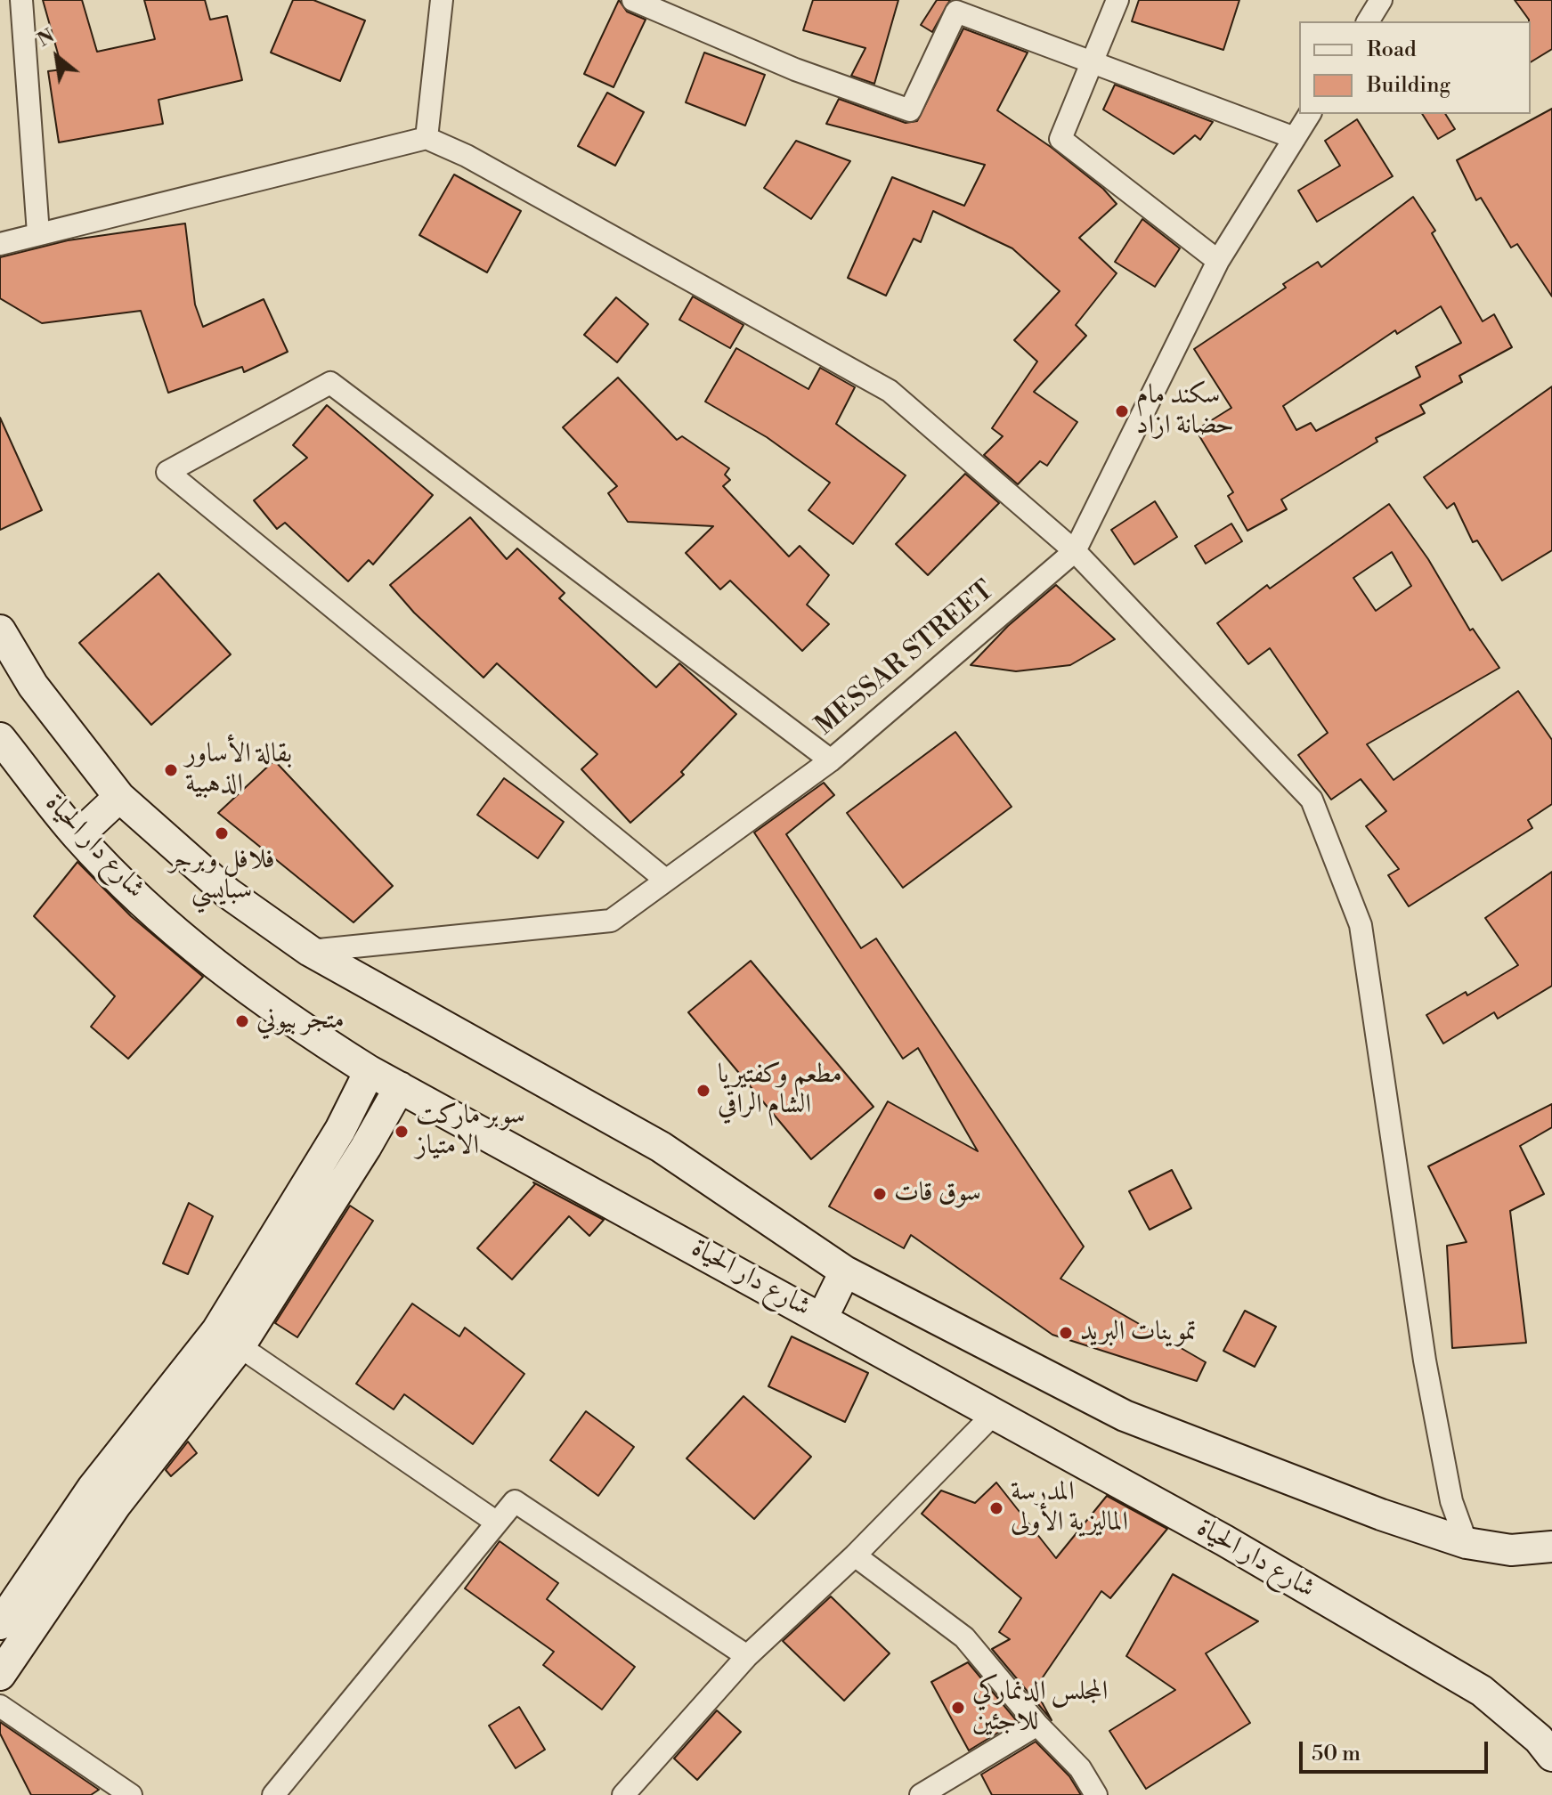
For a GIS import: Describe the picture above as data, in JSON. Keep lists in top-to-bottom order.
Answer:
{
  "streets": {
    "main road": ["شارع دار الحياة"],
    "street": ["MESSAR STREET"]
  },
  "crossings": [
    ["MESSAR STREET", "شارع دار الحياة"]
  ],
  "places": [
    "سكند مام حضانة ازاد",
    "بقالة الأساور الذهبية",
    "فلافل وبرجر سبايسي",
    "متجر بيوني",
    "مطعم وكفتيريا الشام الراقي",
    "سوبر ماركت الامتياز",
    "سوق قات",
    "تموينات البريد",
    "المدرسة الماليزية الأولى",
    "المجلس الدنماركي للاجئين"
  ],
  "legend": ["Road", "Building"],
  "scale_bar": "50 m",
  "north": "top left"
}
